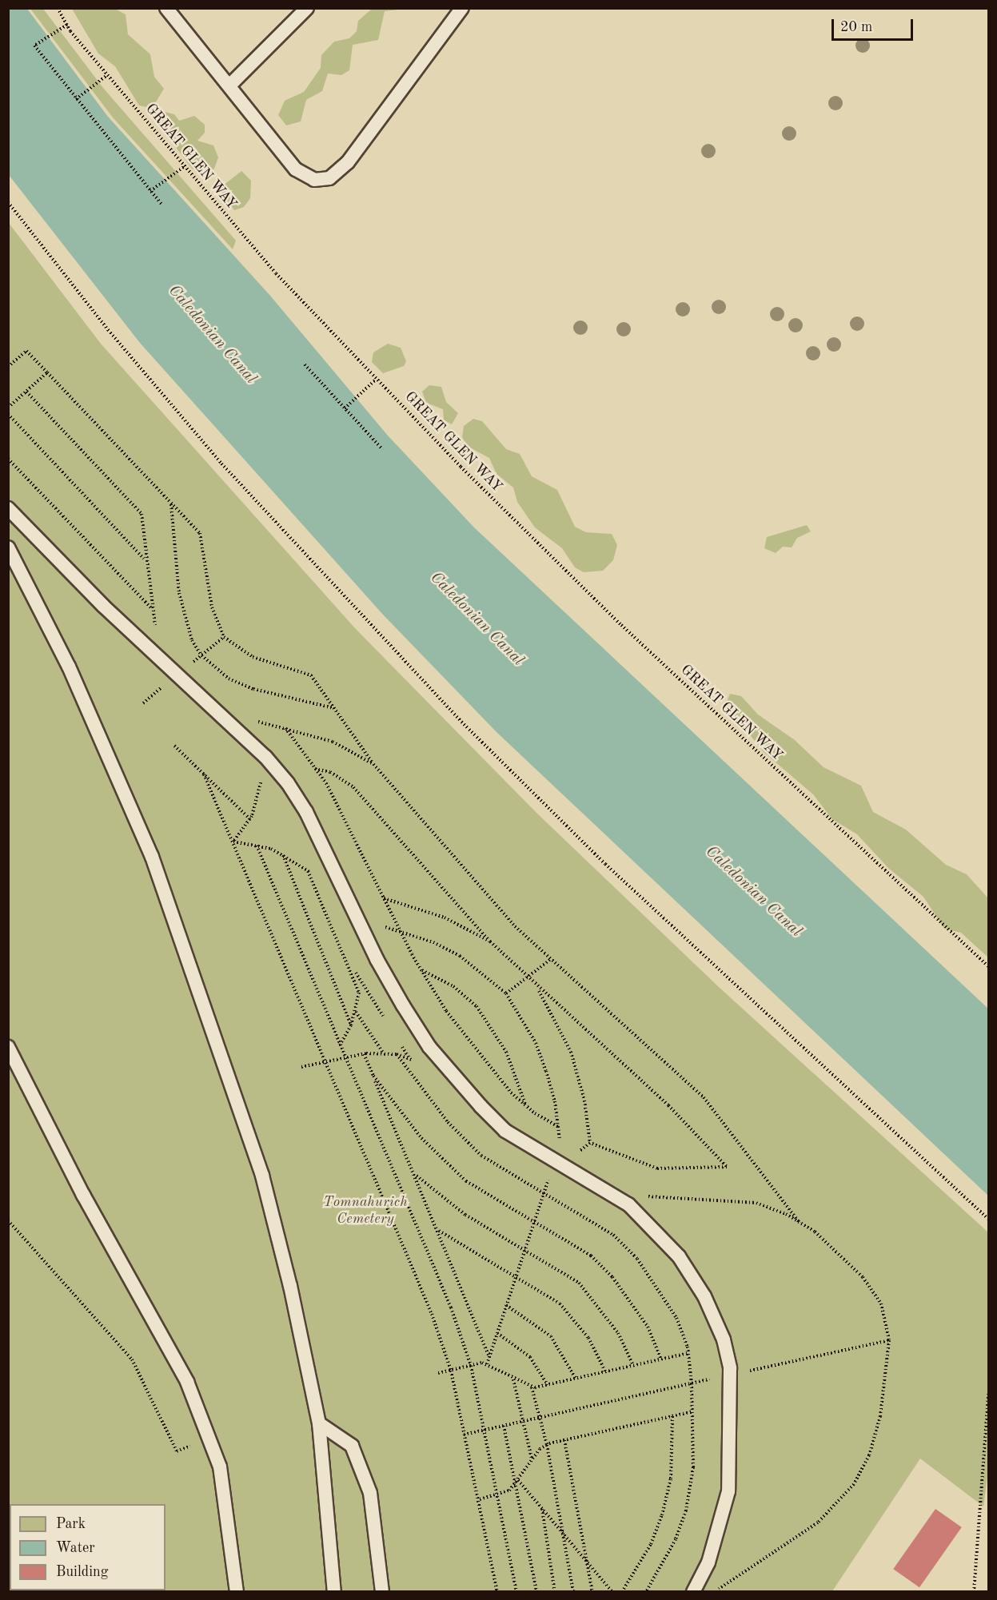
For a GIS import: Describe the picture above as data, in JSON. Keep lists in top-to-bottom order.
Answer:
{
  "streets": {
    "path": ["GREAT GLEN WAY"]
  },
  "water": ["Caledonian Canal"],
  "parks": ["Tomnahurich Cemetery"],
  "legend": ["Park", "Water", "Building"],
  "scale_bar": "20 m"
}
